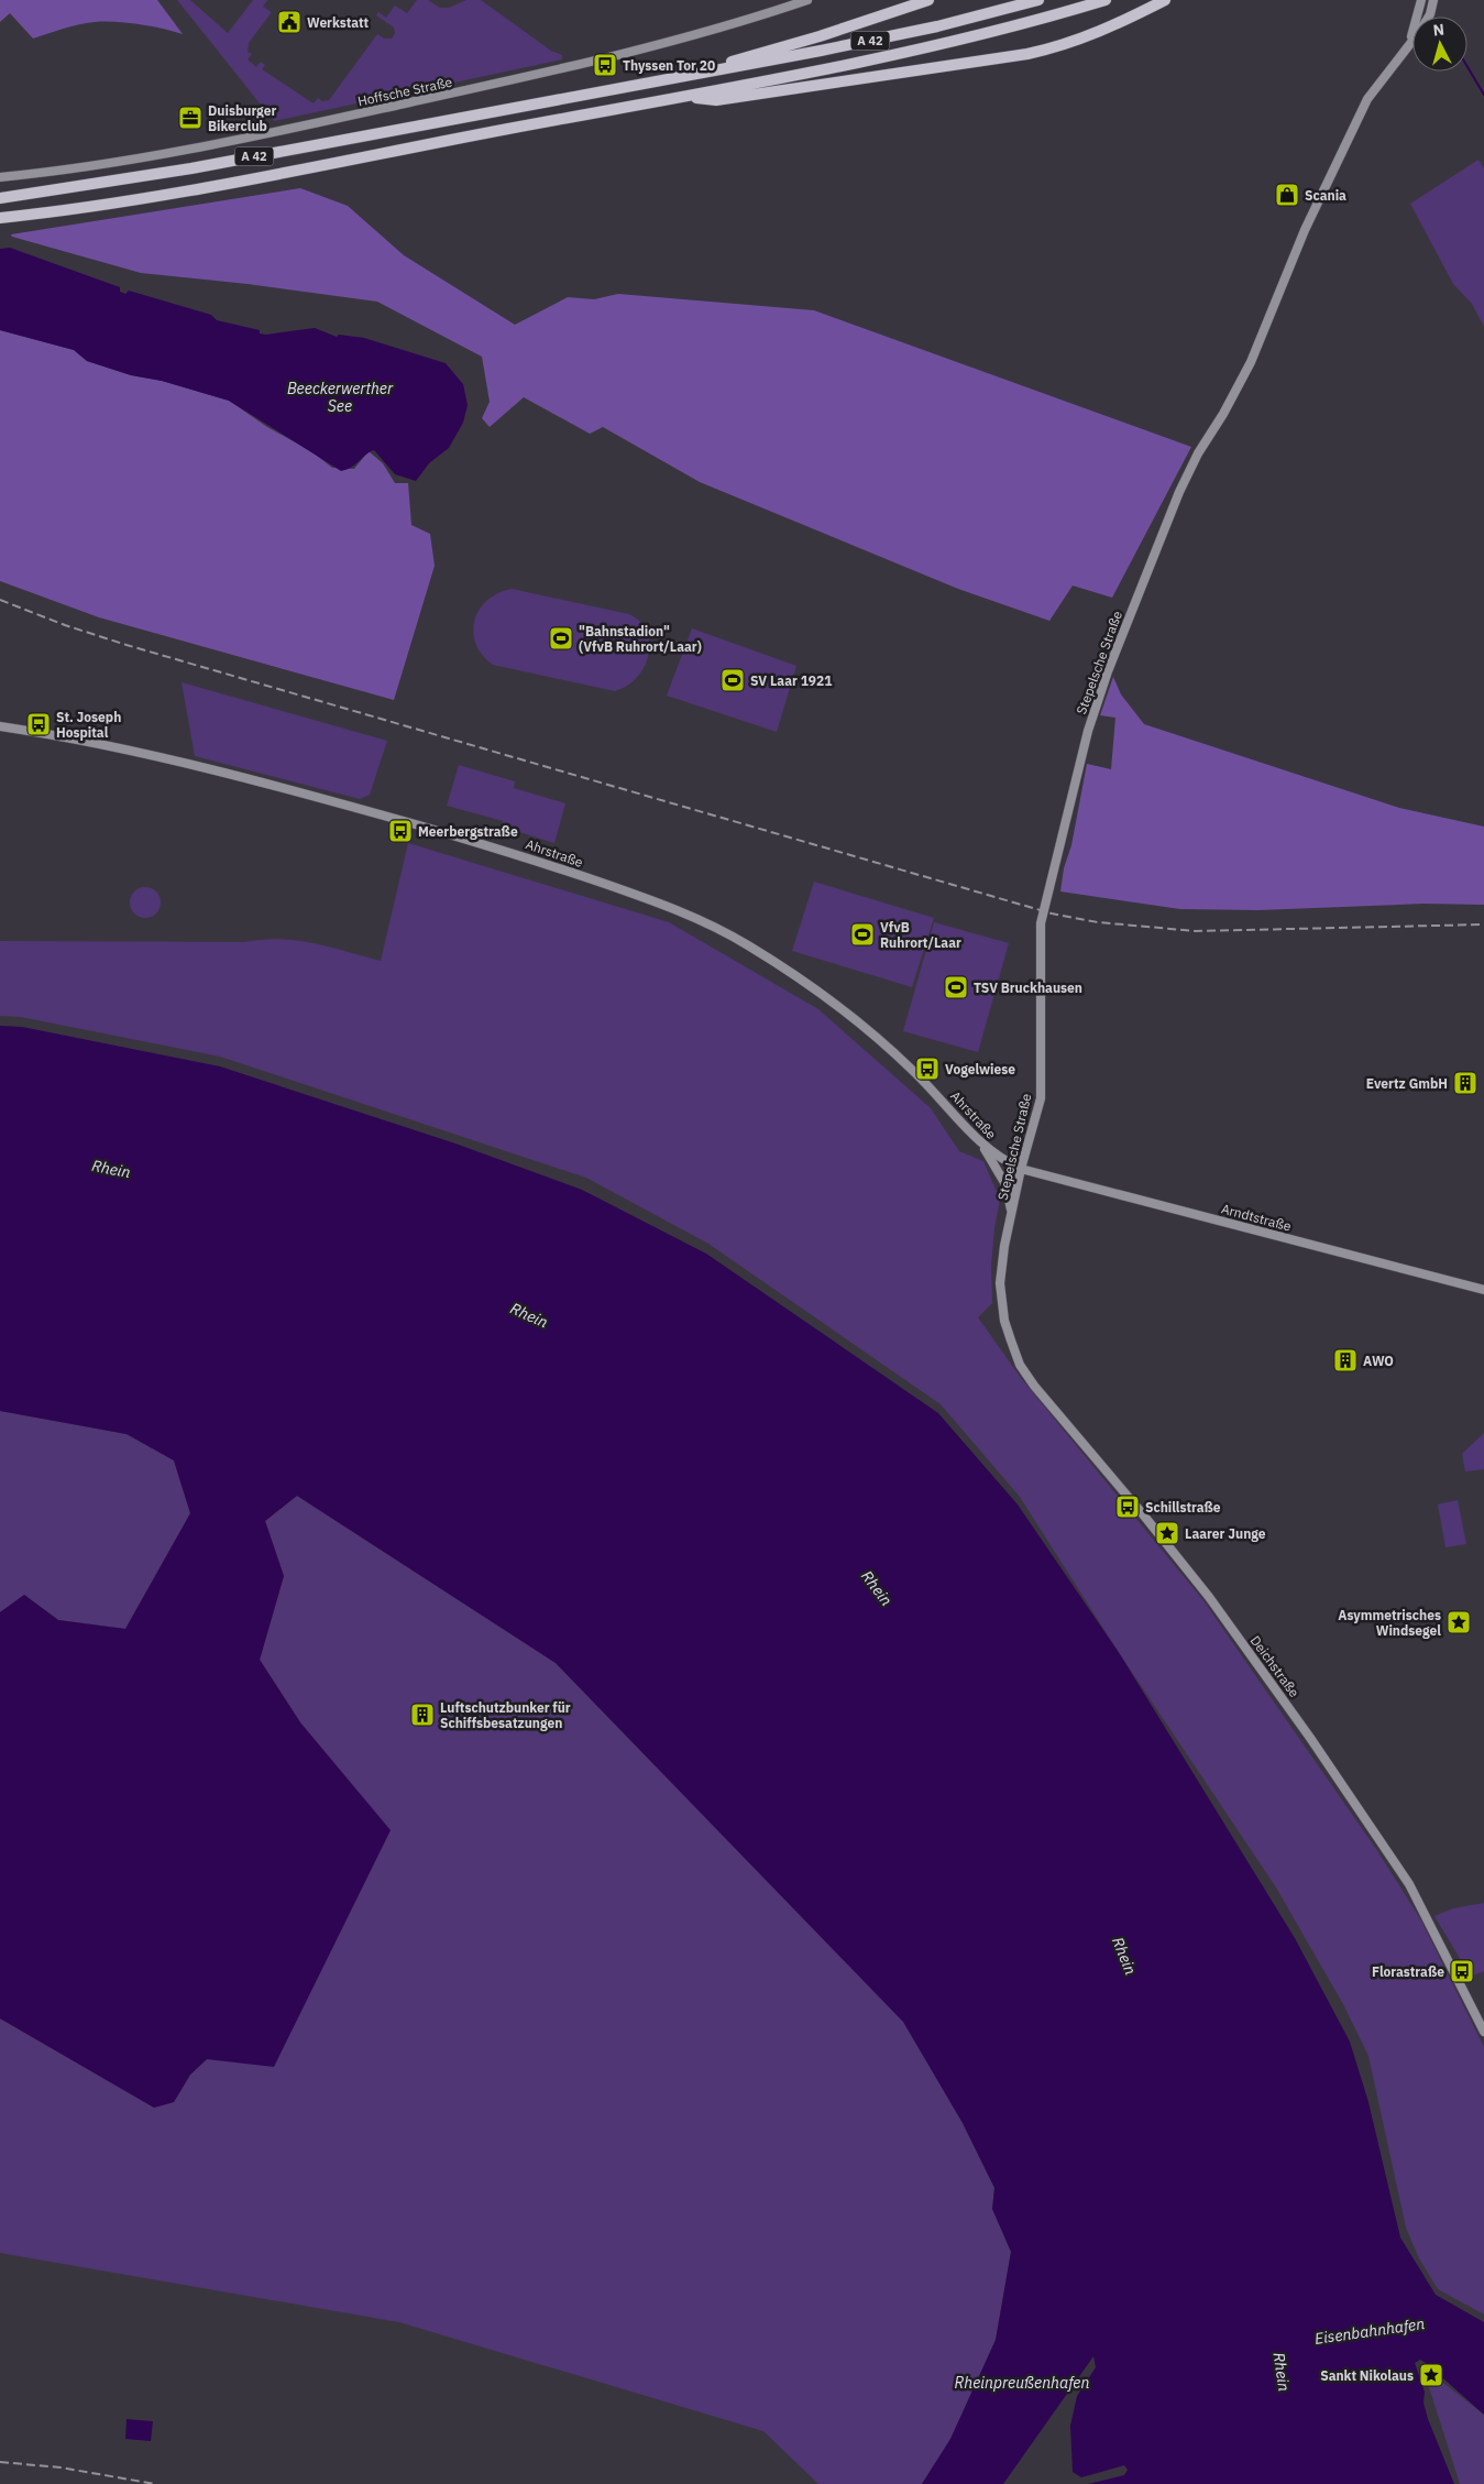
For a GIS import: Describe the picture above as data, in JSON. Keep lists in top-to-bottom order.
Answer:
{
  "streets": {
    "highway": ["A 42"],
    "street": [
      "Hoffsche Straße",
      "Stepelsche Straße",
      "Ahrstraße",
      "Arndtstraße",
      "Deichstraße"
    ]
  },
  "crossings": [
    ["Stepelsche Straße", "Ahrstraße"],
    ["Stepelsche Straße", "Arndtstraße"],
    ["Stepelsche Straße", "Deichstraße"],
    ["Ahrstraße", "Arndtstraße"]
  ],
  "water": [
    "Beeckerwerther See",
    "Rhein",
    "Eisenbahnhafen",
    "Rheinpreußenhafen"
  ],
  "places": {
    "public building": ["Werkstatt"],
    "bus stop": [
      "Thyssen Tor 20",
      "St. Joseph Hospital",
      "Meerbergstraße",
      "Vogelwiese",
      "Schillstraße",
      "Florastraße"
    ],
    "office": ["Duisburger Bikerclub"],
    "shop": ["Scania"],
    "sports": [
      "\"Bahnstadion\" (VfvB Ruhrort/Laar)",
      "SV Laar 1921",
      "VfvB Ruhrort/Laar",
      "TSV Bruckhausen"
    ],
    "building": ["Evertz GmbH", "AWO", "Luftschutzbunker für Schiffsbesatzungen"],
    "place": ["Laarer Junge", "Asymmetrisches Windsegel", "Sankt Nikolaus"]
  },
  "north": "top"
}
